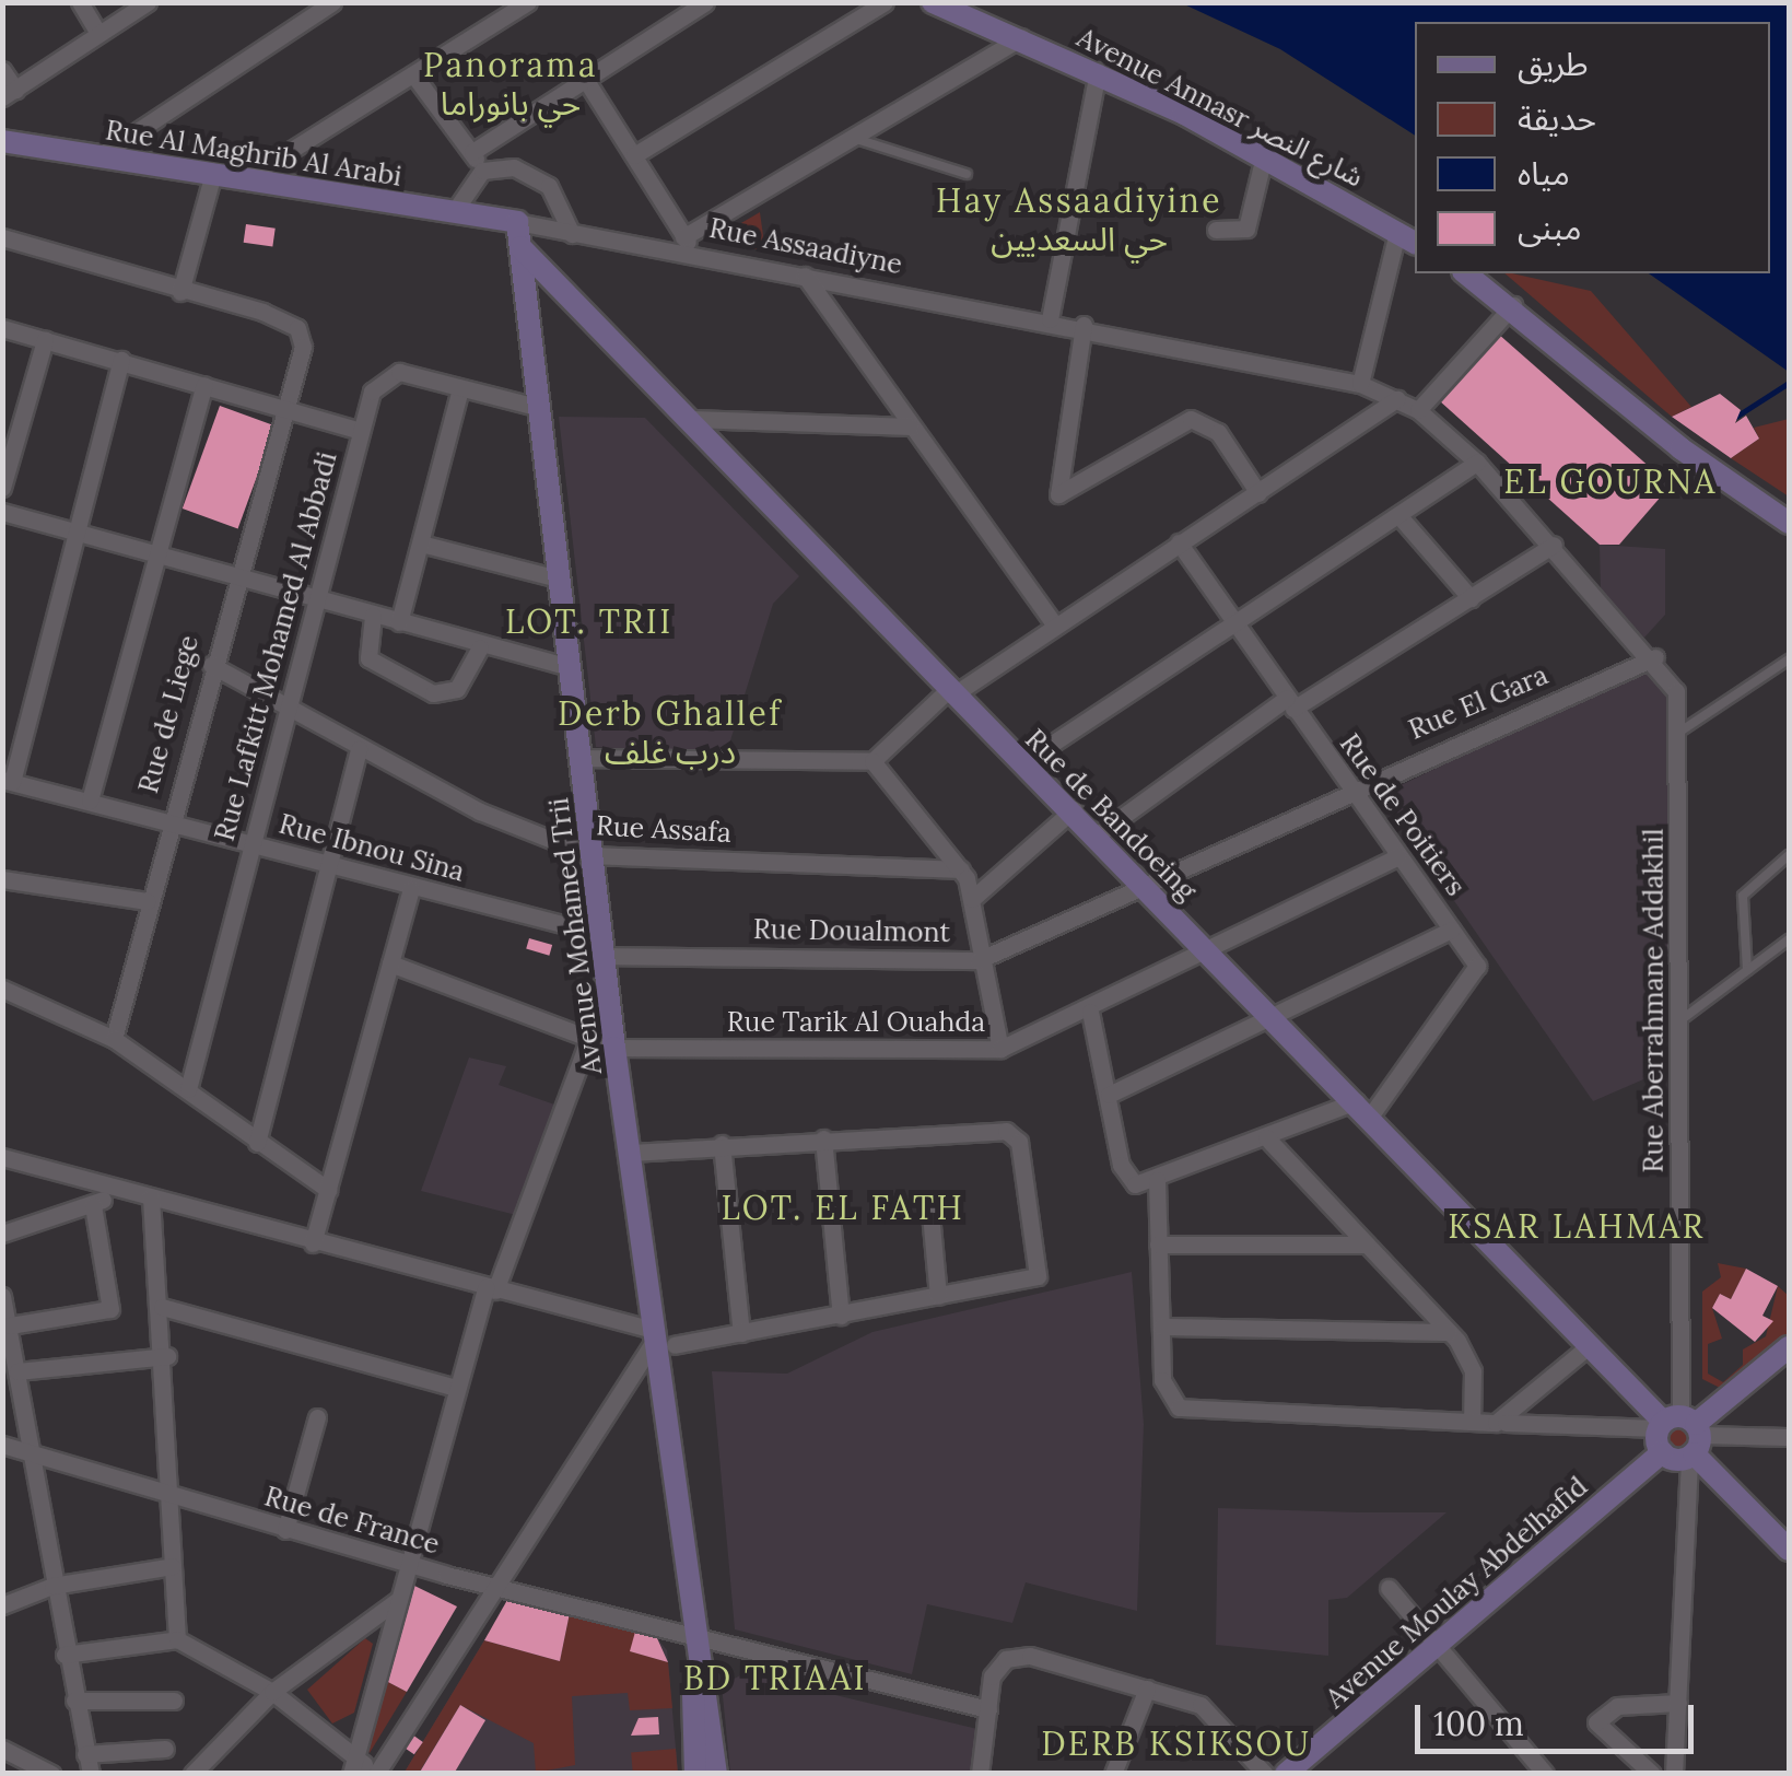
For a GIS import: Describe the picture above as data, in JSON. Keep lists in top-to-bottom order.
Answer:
{
  "streets": {
    "street": [
      "Avenue Annasr شارع النصر",
      "Rue Al Maghrib Al Arabi",
      "Rue Assaadiyne",
      "Rue Lafkitt Mohamed Al Abbadi",
      "Rue El Gara",
      "Rue de Liege",
      "Rue de Bandoeing",
      "Rue de Poitiers",
      "Rue Assafa",
      "Rue Ibnou Sina",
      "Rue Doualmont",
      "Avenue Mohamed Trii",
      "Rue Aberrahmane Addakhil",
      "Rue Tarik Al Ouahda",
      "Rue de France",
      "Avenue Moulay Abdelhafid"
    ]
  },
  "crossings": [
    ["Rue Al Maghrib Al Arabi", "Rue Assaadiyne"],
    ["Rue Al Maghrib Al Arabi", "Avenue Mohamed Trii"],
    ["Rue Assaadiyne", "Avenue Mohamed Trii"],
    ["Rue Assaadiyne", "Rue Aberrahmane Addakhil"],
    ["Rue Lafkitt Mohamed Al Abbadi", "Rue Assafa"],
    ["Rue Lafkitt Mohamed Al Abbadi", "Rue Ibnou Sina"],
    ["Rue Lafkitt Mohamed Al Abbadi", "Avenue Mohamed Trii"],
    ["Rue El Gara", "Rue de Bandoeing"],
    ["Rue El Gara", "Rue de Poitiers"],
    ["Rue El Gara", "Rue Doualmont"],
    ["Rue El Gara", "Rue Aberrahmane Addakhil"],
    ["Rue de Liege", "Rue Assafa"],
    ["Rue de Liege", "Rue Ibnou Sina"],
    ["Rue de Bandoeing", "Rue de Poitiers"],
    ["Rue de Bandoeing", "Rue Doualmont"],
    ["Rue de Bandoeing", "Avenue Mohamed Trii"],
    ["Rue de Bandoeing", "Rue Aberrahmane Addakhil"],
    ["Rue de Bandoeing", "Rue Tarik Al Ouahda"],
    ["Rue de Bandoeing", "Avenue Moulay Abdelhafid"],
    ["Rue de Poitiers", "Rue Tarik Al Ouahda"],
    ["Rue Assafa", "Avenue Mohamed Trii"],
    ["Rue Ibnou Sina", "Rue Doualmont"],
    ["Rue Ibnou Sina", "Avenue Mohamed Trii"],
    ["Rue Doualmont", "Avenue Mohamed Trii"],
    ["Avenue Mohamed Trii", "Rue Tarik Al Ouahda"],
    ["Avenue Mohamed Trii", "Rue de France"],
    ["Rue Aberrahmane Addakhil", "Avenue Moulay Abdelhafid"]
  ],
  "districts": [
    "Panorama حي بانوراما",
    "Hay Assaadiyine حي السعديين",
    "EL GOURNA",
    "LOT. TRII",
    "Derb Ghallef درب غلف",
    "LOT. EL FATH",
    "KSAR LAHMAR",
    "BD TRIAAI",
    "DERB KSIKSOU"
  ],
  "legend": [
    "طريق",
    "حديقة",
    "مياه",
    "مبنى"
  ],
  "scale_bar": "100 m"
}
